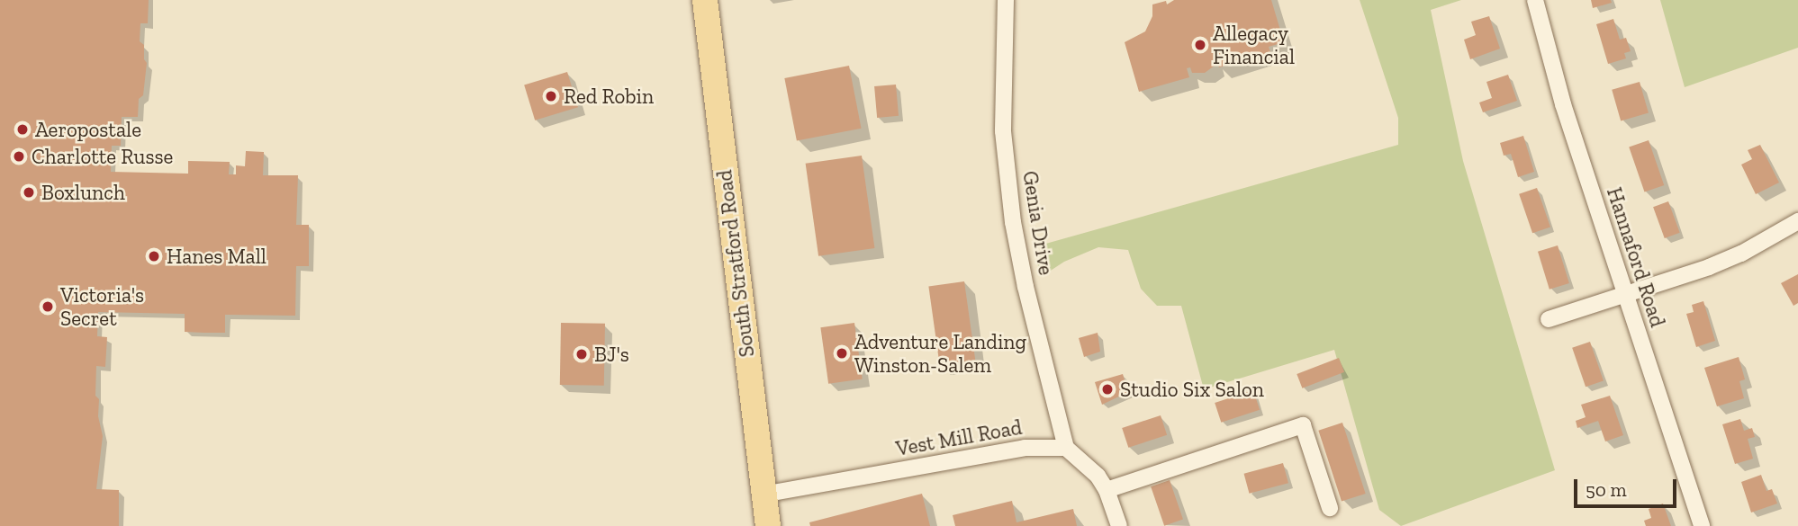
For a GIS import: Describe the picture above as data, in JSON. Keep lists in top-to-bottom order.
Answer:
{
  "streets": {
    "main road": ["South Stratford Road"],
    "street": ["Genia Drive", "Hannaford Road", "Vest Mill Road"]
  },
  "crossings": [
    ["Genia Drive", "Vest Mill Road"],
    ["South Stratford Road", "Vest Mill Road"]
  ],
  "places": [
    "Allegacy Financial",
    "Red Robin",
    "Aeropostale",
    "Charlotte Russe",
    "Boxlunch",
    "Hanes Mall",
    "Victoria's Secret",
    "Adventure Landing Winston-Salem",
    "BJ's",
    "Studio Six Salon"
  ],
  "scale_bar": "50 m"
}
